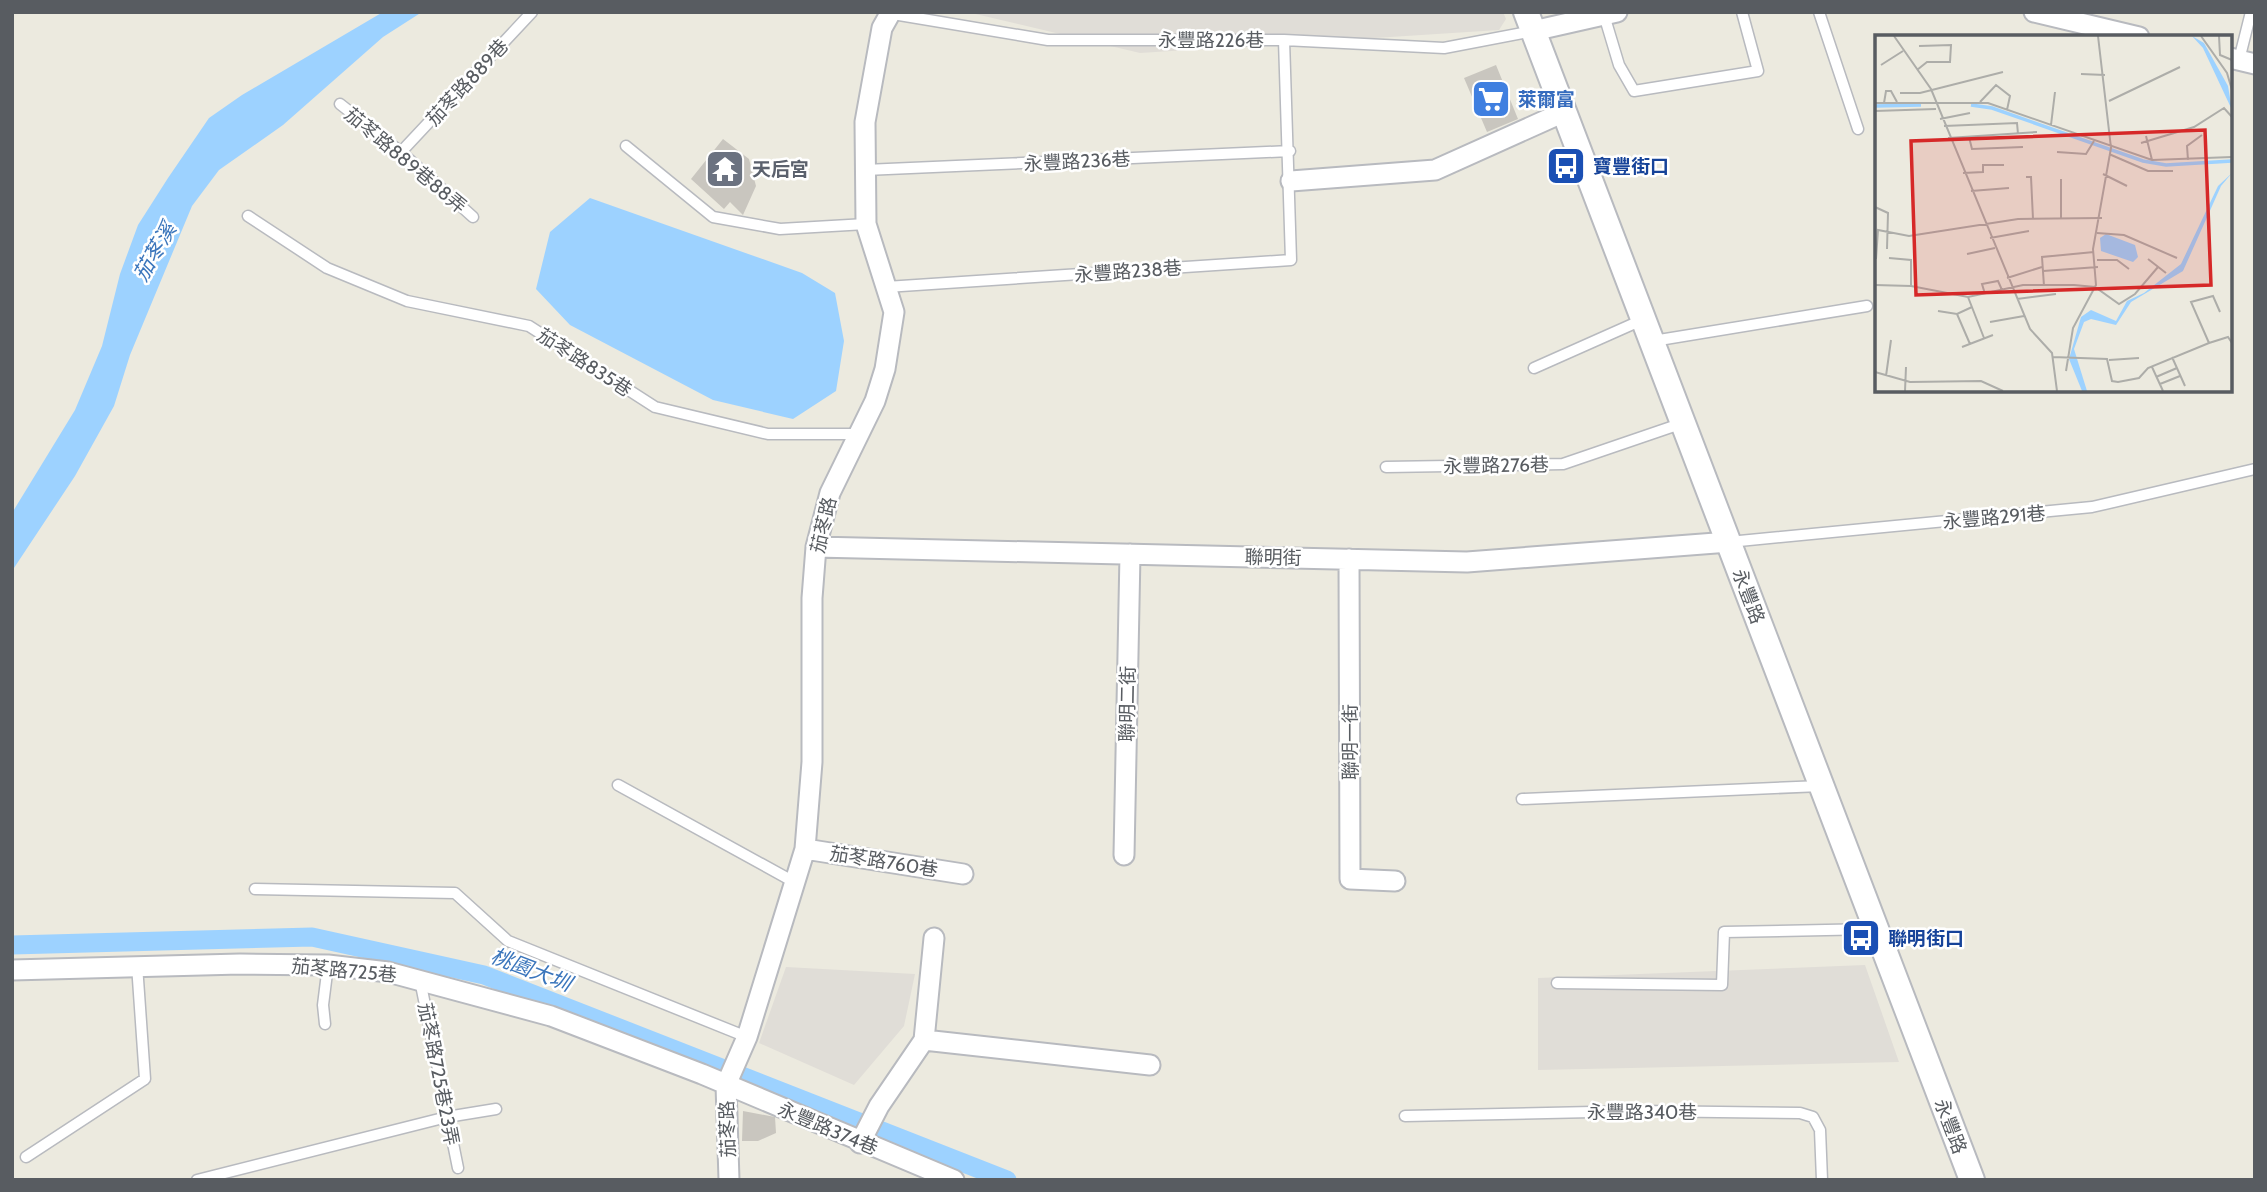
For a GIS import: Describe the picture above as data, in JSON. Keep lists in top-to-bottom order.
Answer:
{
  "streets": {
    "street": [
      "茄苳路",
      "聯明街",
      "永豐路",
      "聯明二街",
      "聯明一街",
      "茄苳路760巷",
      "茄苳路725巷",
      "永豐路374巷"
    ],
    "lane": [
      "永豐路226巷",
      "茄苳路889巷",
      "茄苳路889巷88弄",
      "永豐路236巷",
      "永豐路238巷",
      "茄苳路835巷",
      "永豐路276巷",
      "永豐路291巷",
      "茄苳路725巷23弄",
      "永豐路340巷"
    ]
  },
  "crossings": [
    ["永豐路226巷", "茄苳路"],
    ["永豐路226巷", "永豐路"],
    ["茄苳路889巷", "茄苳路889巷88弄"],
    ["永豐路236巷", "茄苳路"],
    ["永豐路238巷", "茄苳路"],
    ["茄苳路835巷", "茄苳路"],
    ["永豐路276巷", "永豐路"],
    ["永豐路291巷", "聯明街"],
    ["永豐路291巷", "永豐路"],
    ["茄苳路", "聯明街"],
    ["茄苳路", "茄苳路760巷"],
    ["茄苳路", "永豐路374巷"],
    ["聯明街", "永豐路"],
    ["聯明街", "聯明二街"],
    ["聯明街", "聯明一街"],
    ["茄苳路725巷", "茄苳路725巷23弄"],
    ["茄苳路725巷", "永豐路374巷"]
  ],
  "water": ["茄苳溪", "桃園大圳"],
  "places": {
    "supermarket": ["萊爾富"],
    "bus stop": ["寶豐街口", "聯明街口"],
    "temple": ["天后宮"]
  }
}
